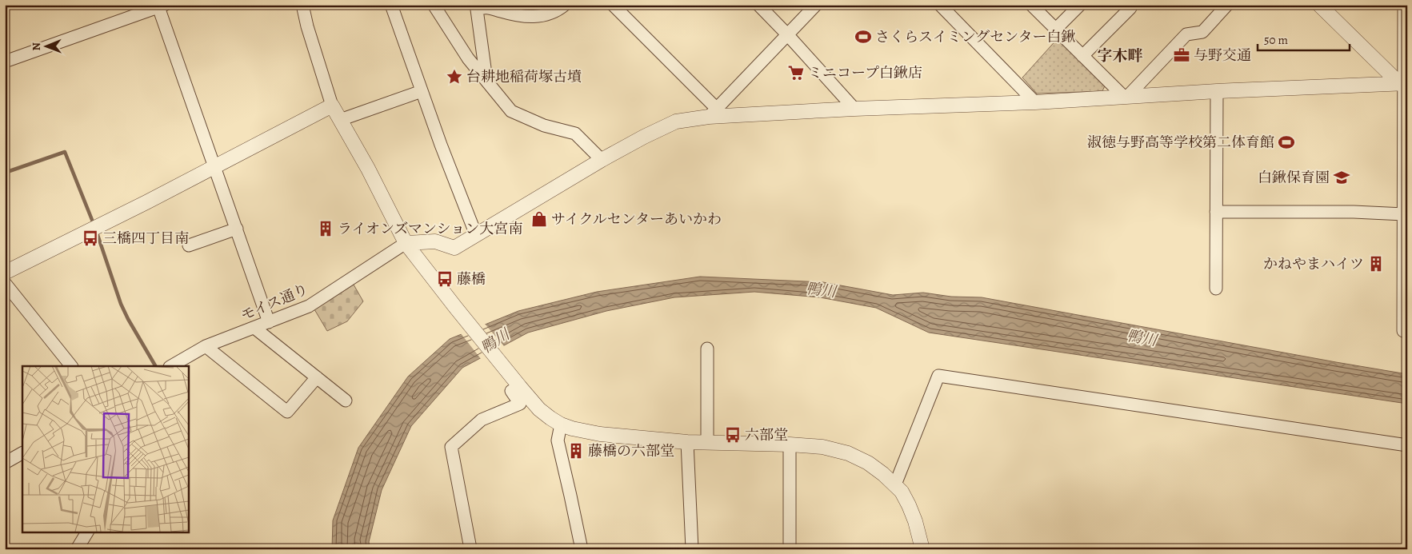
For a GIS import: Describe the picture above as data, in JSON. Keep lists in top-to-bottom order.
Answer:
{
  "streets": {
    "street": ["モイス通り"]
  },
  "districts": ["字木畔"],
  "water": ["鴨川"],
  "places": {
    "sports": ["さくらスイミングセンター白鍬", "淑徳与野高等学校第二体育館"],
    "office": ["与野交通"],
    "supermarket": ["ミニコープ白鍬店"],
    "place": ["台耕地稲荷塚古墳"],
    "school or university": ["白鍬保育園"],
    "shop": ["サイクルセンターあいかわ"],
    "building": ["ライオンズマンション大宮南", "かねやまハイツ", "藤橋の六部堂"],
    "bus stop": ["三橋四丁目南", "藤橋", "六部堂"]
  },
  "scale_bar": "50 m",
  "north": "left"
}
